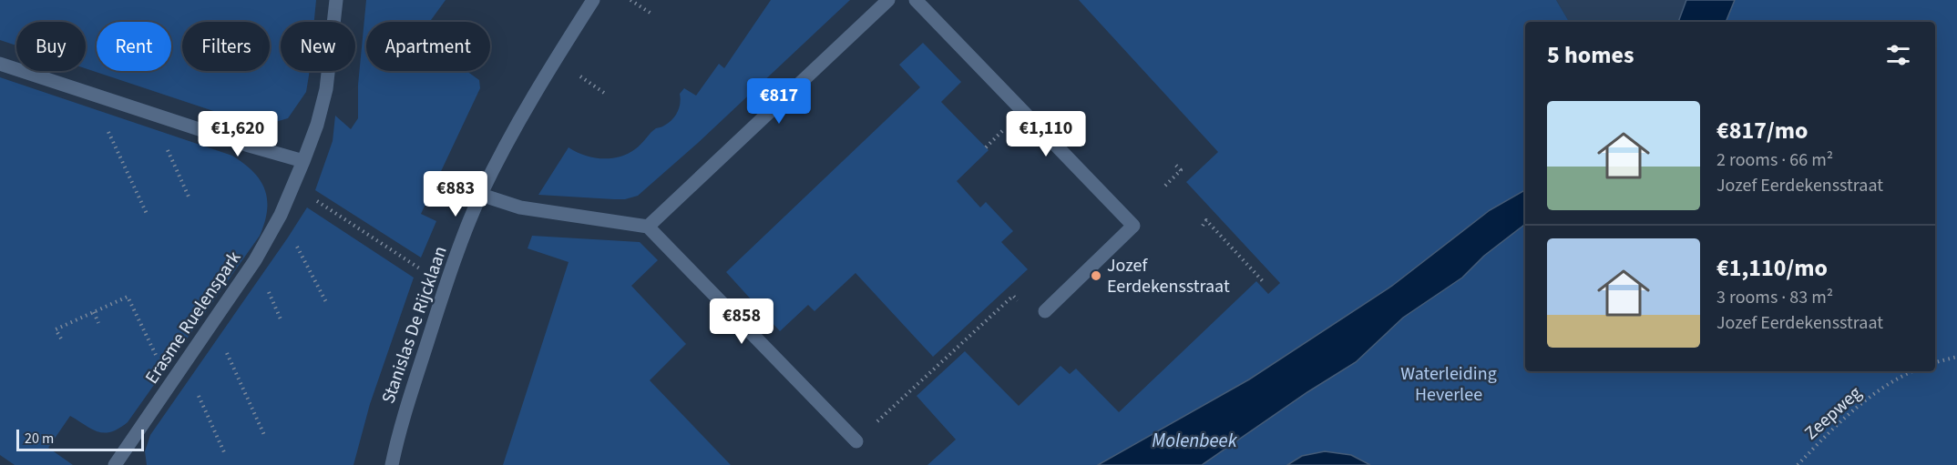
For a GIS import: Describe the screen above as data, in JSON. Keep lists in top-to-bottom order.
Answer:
{
  "streets": {
    "street": ["Erasme Ruelenspark", "Stanislas De Rijcklaan"],
    "path": ["Zeepweg"]
  },
  "water": ["Molenbeek"],
  "parks": ["Waterleiding Heverlee"],
  "places": ["Jozef Eerdekensstraat"],
  "scale_bar": "20 m",
  "page": {
    "chip": [
      "Buy",
      "Rent",
      "Filters",
      "New",
      "Apartment"
    ],
    "heading": "5 homes",
    "price": [
      "€817",
      "€1,620",
      "€1,110",
      "€883",
      "€858"
    ],
    "list": [
      {
        "name": "€817/mo",
        "note": "2 rooms · 66 m² · Jozef Eerdekensstraat"
      },
      {
        "name": "€1,110/mo",
        "note": "3 rooms · 83 m² · Jozef Eerdekensstraat"
      }
    ],
    "scale": "20 m"
  }
}
